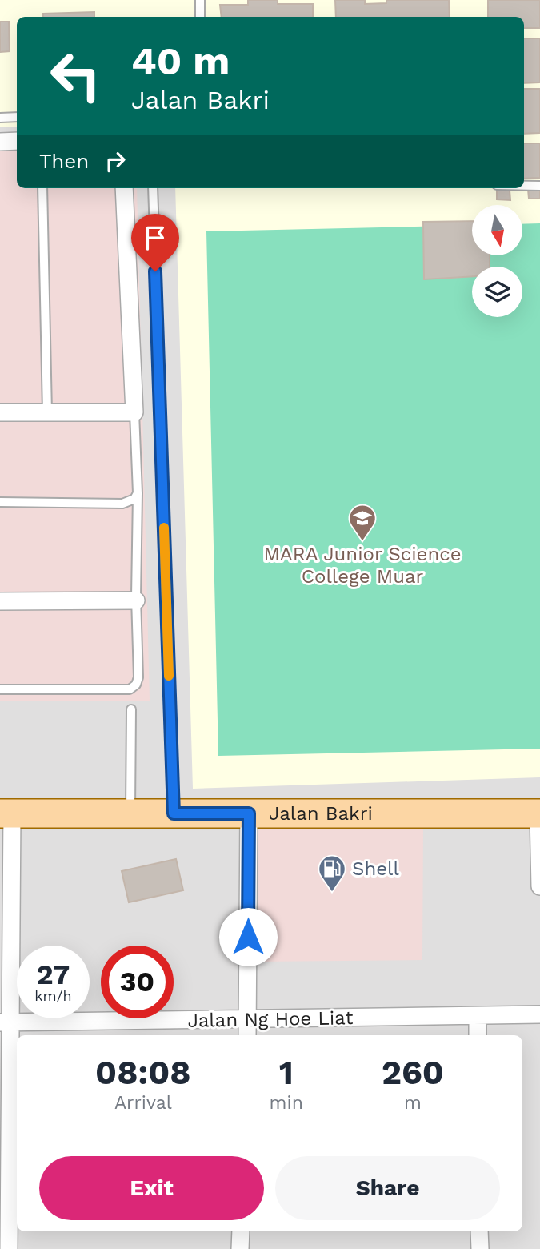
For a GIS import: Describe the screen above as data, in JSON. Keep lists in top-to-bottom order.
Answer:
{
  "streets": {
    "main road": ["Jalan Bakri"],
    "street": ["Jalan Ng Hoe Liat"]
  },
  "places": {
    "school or university": ["MARA Junior Science College Muar"],
    "fuel station": ["Shell"]
  },
  "north": "bottom",
  "page": {
    "turn": ["40 m", "Jalan Bakri"],
    "then": "Then",
    "speed": "27 km/h",
    "limit": "30",
    "eta": [
      "08:08",
      "Arrival",
      "1",
      "min",
      "260",
      "m"
    ],
    "buttons": ["Exit", "Share"]
  }
}
